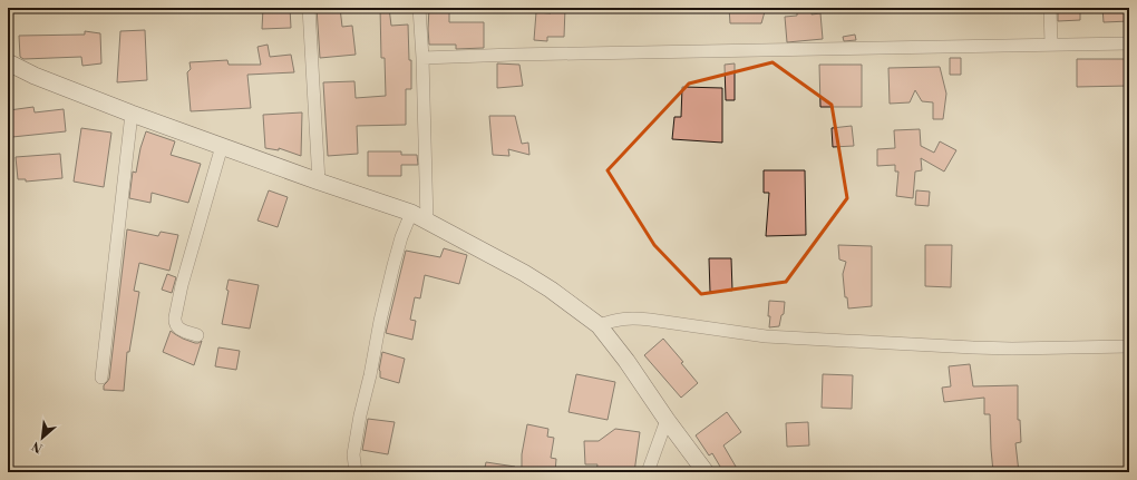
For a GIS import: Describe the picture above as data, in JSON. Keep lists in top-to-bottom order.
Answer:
{
  "north": "bottom left"
}
